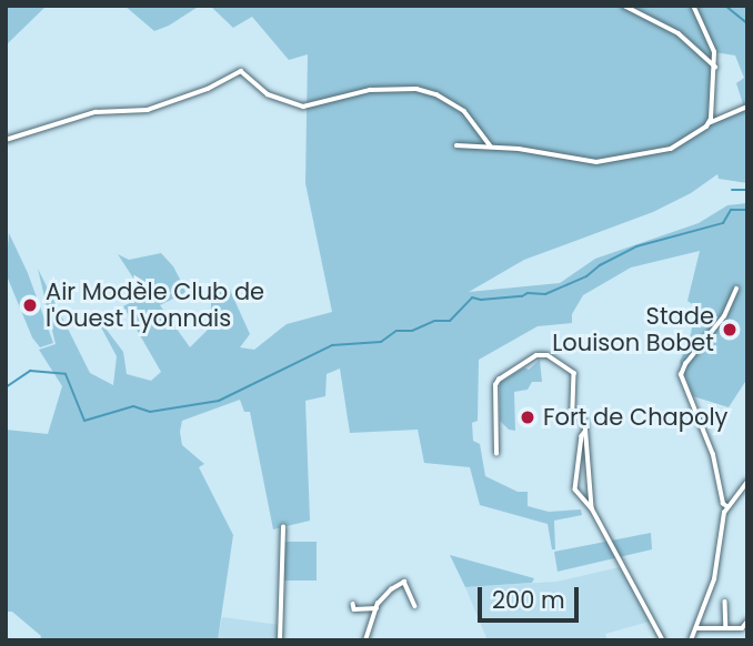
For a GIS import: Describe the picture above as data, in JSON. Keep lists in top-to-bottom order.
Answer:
{
  "places": ["Air Modèle Club de l'Ouest Lyonnais", "Stade Louison Bobet", "Fort de Chapoly"],
  "scale_bar": "200 m"
}
